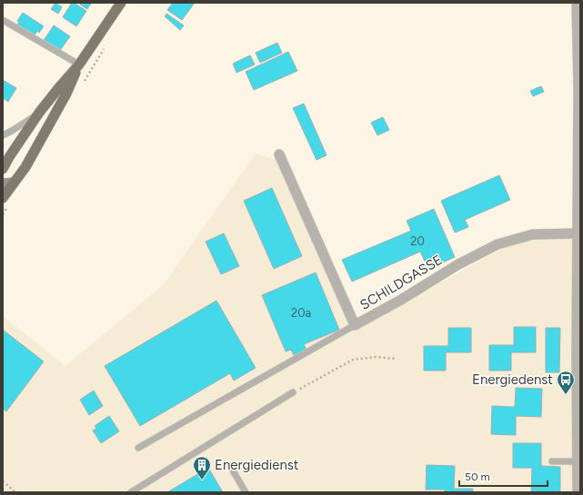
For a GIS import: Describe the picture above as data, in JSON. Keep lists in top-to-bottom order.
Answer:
{
  "streets": {
    "street": ["SCHILDGASSE"]
  },
  "places": {
    "bus stop": ["Energiedenst"],
    "building": ["Energiedienst"]
  },
  "house_numbers": ["20", "20a"],
  "scale_bar": "50 m"
}
